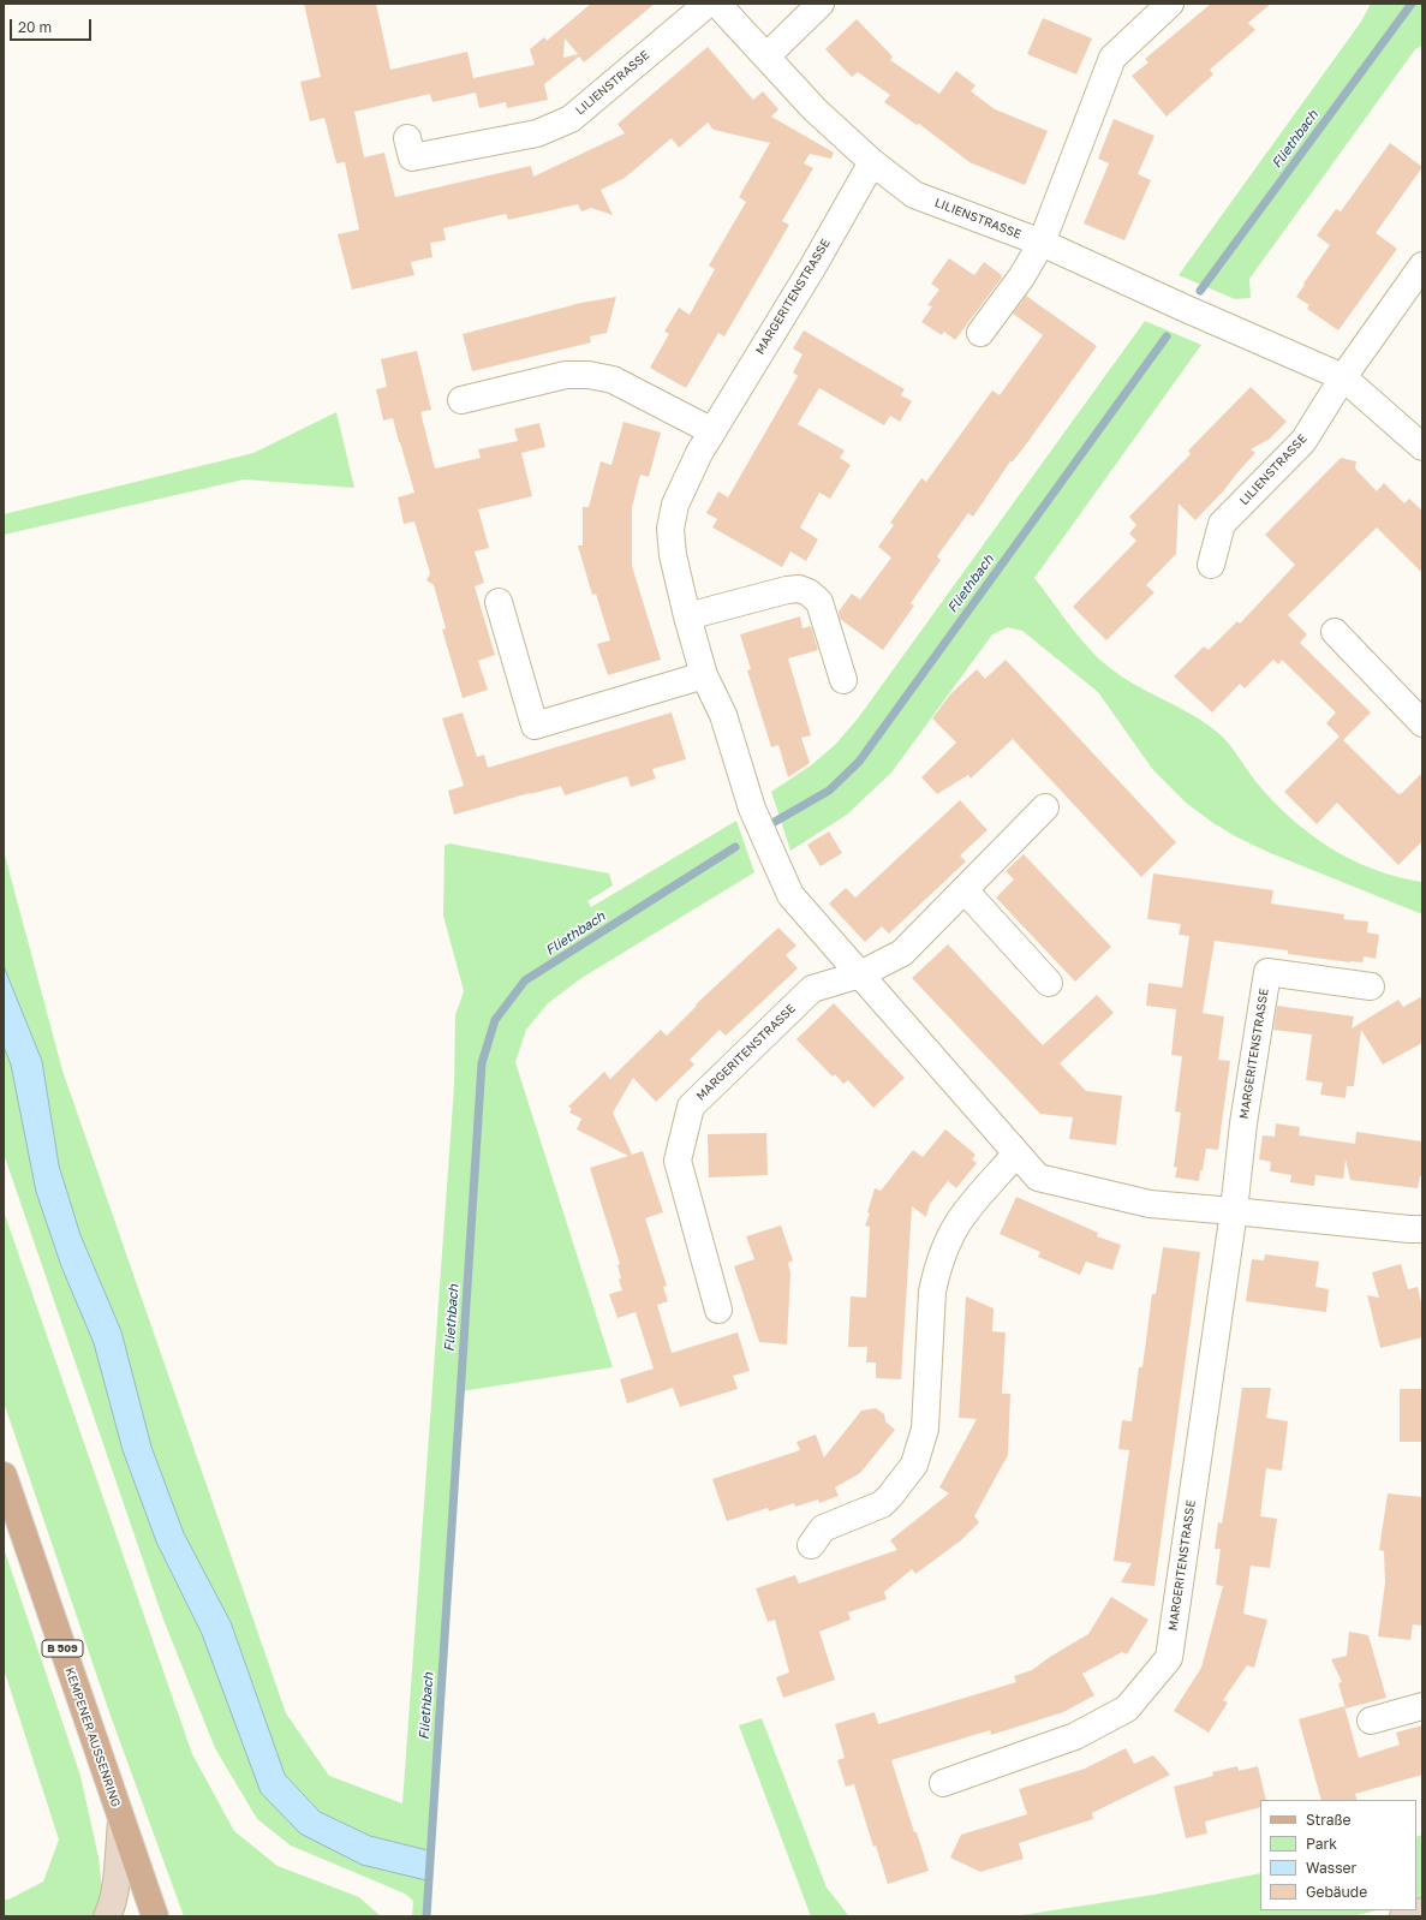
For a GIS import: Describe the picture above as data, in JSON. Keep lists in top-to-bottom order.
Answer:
{
  "streets": {
    "main road": ["B 509", "KEMPENER AUSSENRING"],
    "street": ["LILIENSTRASSE", "MARGERITENSTRASSE"]
  },
  "crossings": [
    ["LILIENSTRASSE", "MARGERITENSTRASSE"]
  ],
  "water": ["Fliethbach"],
  "legend": [
    "Straße",
    "Park",
    "Wasser",
    "Gebäude"
  ],
  "scale_bar": "20 m"
}
